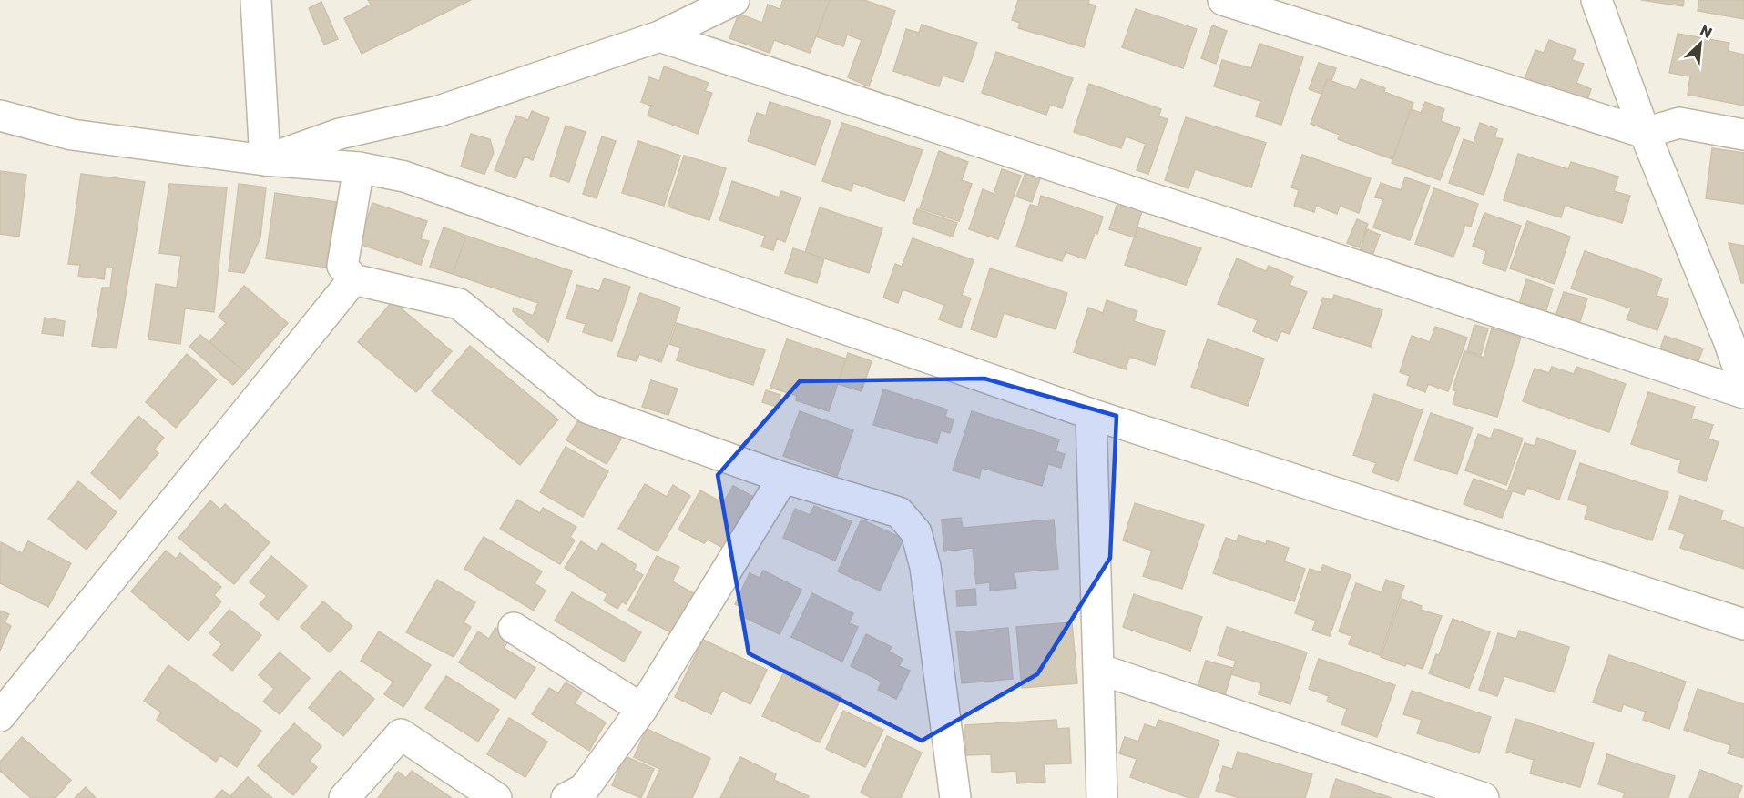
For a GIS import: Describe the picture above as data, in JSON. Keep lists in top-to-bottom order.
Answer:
{
  "north": "top right"
}
